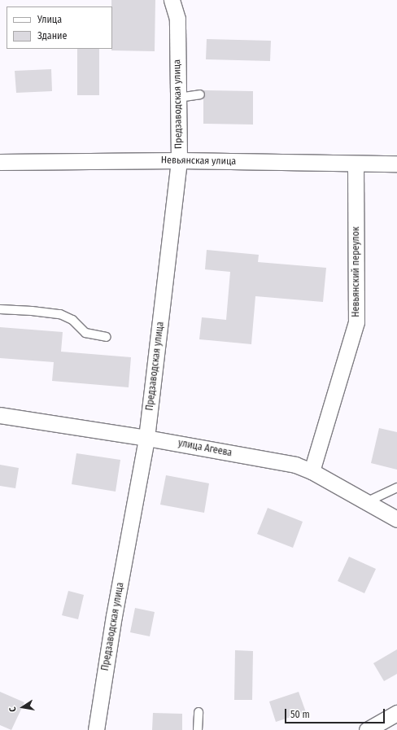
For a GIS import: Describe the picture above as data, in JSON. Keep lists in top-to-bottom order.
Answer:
{
  "streets": {
    "street": [
      "Предзаводская улица",
      "Невьянская улица",
      "Невьянский переулок",
      "улица Агеева"
    ]
  },
  "crossings": [
    ["Предзаводская улица", "Невьянская улица"],
    ["Предзаводская улица", "улица Агеева"],
    ["Невьянская улица", "Невьянский переулок"],
    ["Невьянский переулок", "улица Агеева"]
  ],
  "legend": ["Улица", "Здание"],
  "scale_bar": "50 m",
  "north": "left"
}
